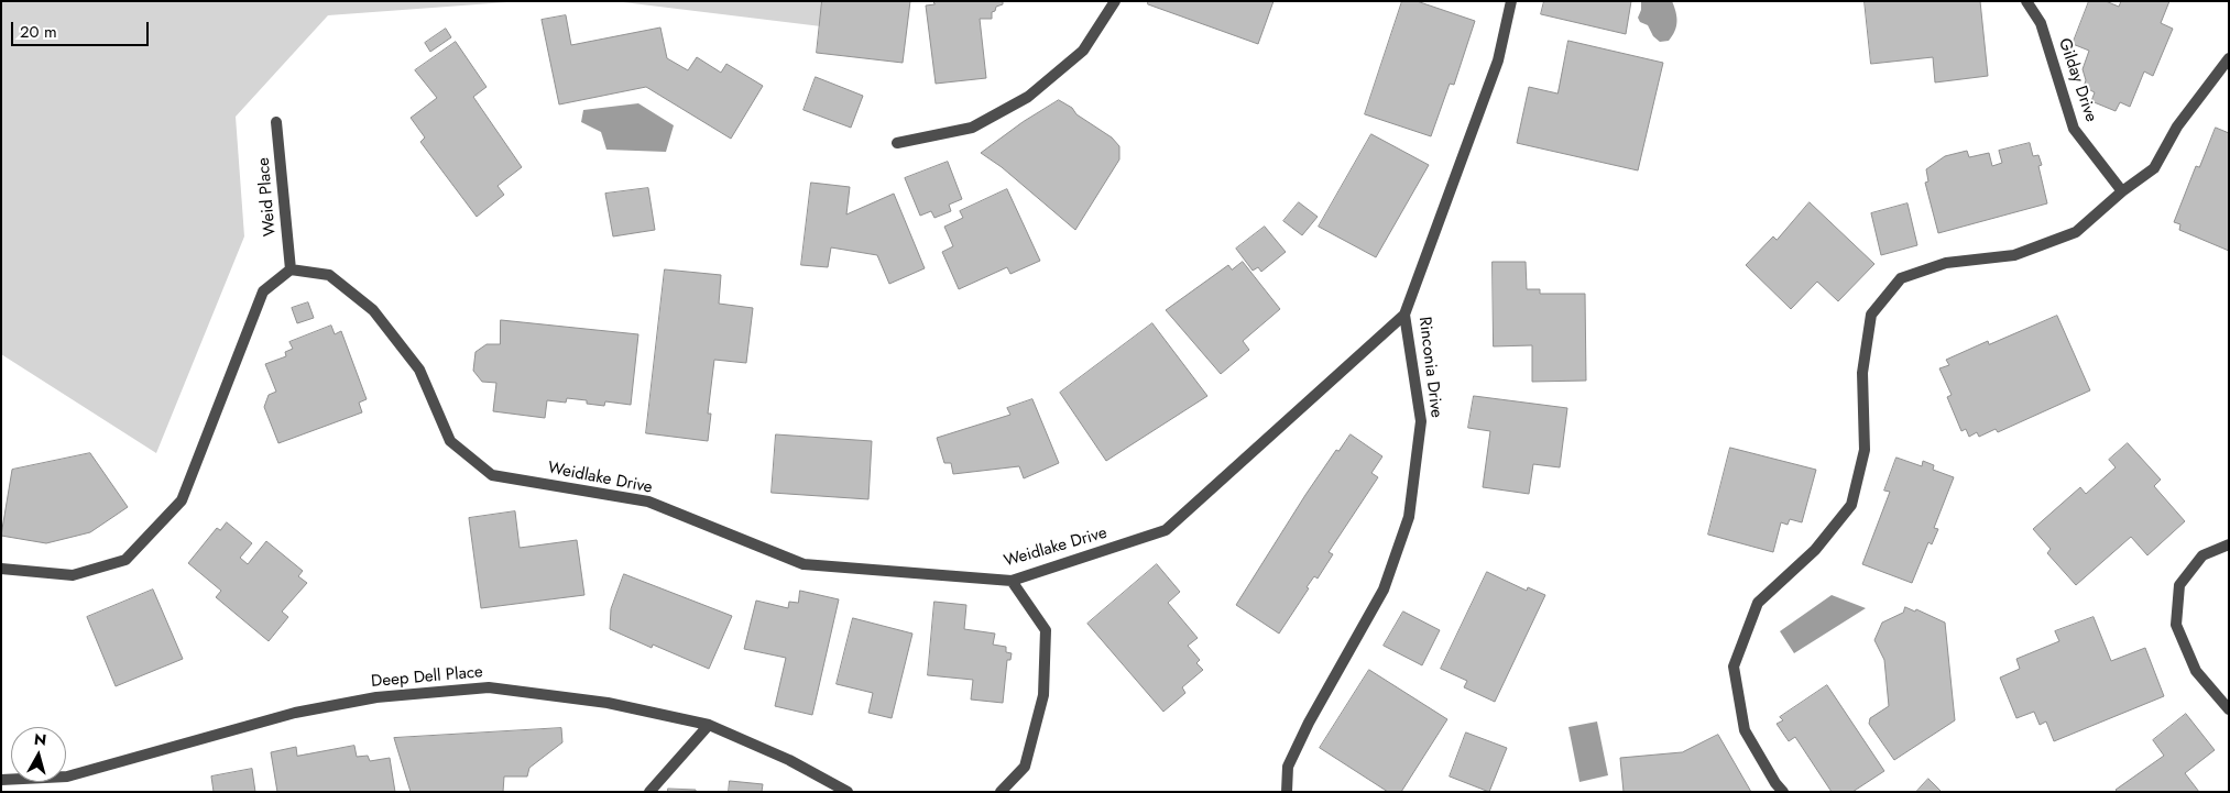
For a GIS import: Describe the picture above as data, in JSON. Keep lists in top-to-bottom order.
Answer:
{
  "streets": {
    "street": [
      "Gilday Drive",
      "Weid Place",
      "Rinconia Drive",
      "Weidlake Drive",
      "Deep Dell Place"
    ]
  },
  "crossings": [
    ["Weid Place", "Weidlake Drive"],
    ["Rinconia Drive", "Weidlake Drive"]
  ],
  "scale_bar": "20 m",
  "north": "top"
}
